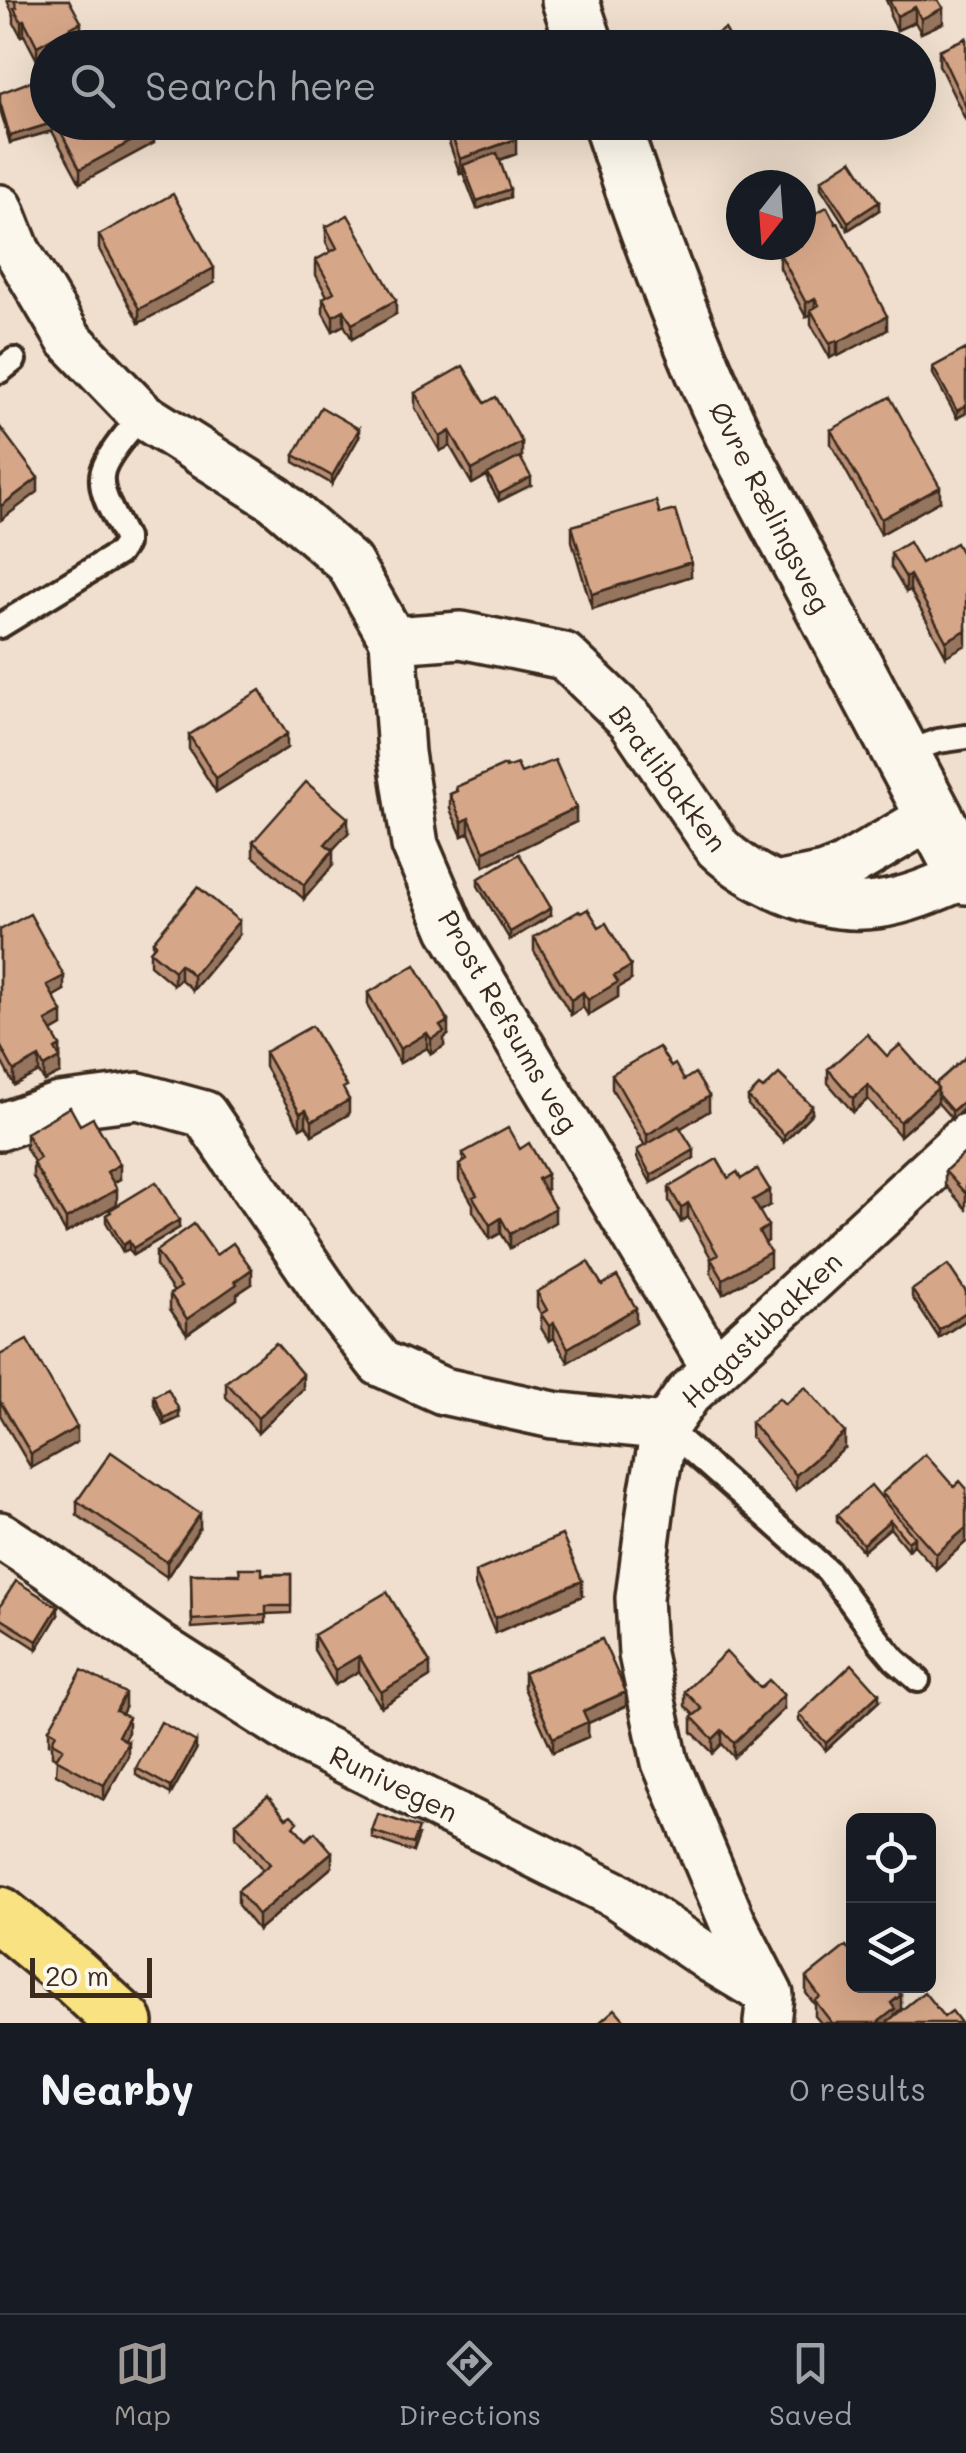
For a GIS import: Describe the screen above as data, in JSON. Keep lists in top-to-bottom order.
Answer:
{
  "streets": {
    "main road": ["Øvre Rælingsveg"],
    "street": [
      "Bratlibakken",
      "Prost Refsums veg",
      "Hagastubakken",
      "Runivegen"
    ]
  },
  "crossings": [
    ["Øvre Rælingsveg", "Bratlibakken"],
    ["Bratlibakken", "Prost Refsums veg"],
    ["Prost Refsums veg", "Hagastubakken"],
    ["Hagastubakken", "Runivegen"]
  ],
  "scale_bar": "20 m",
  "north": "bottom",
  "page": {
    "search": "Search here",
    "scale": "20 m",
    "heading": ["Nearby", "0 results"],
    "nav": ["Map", "Directions", "Saved"]
  }
}
